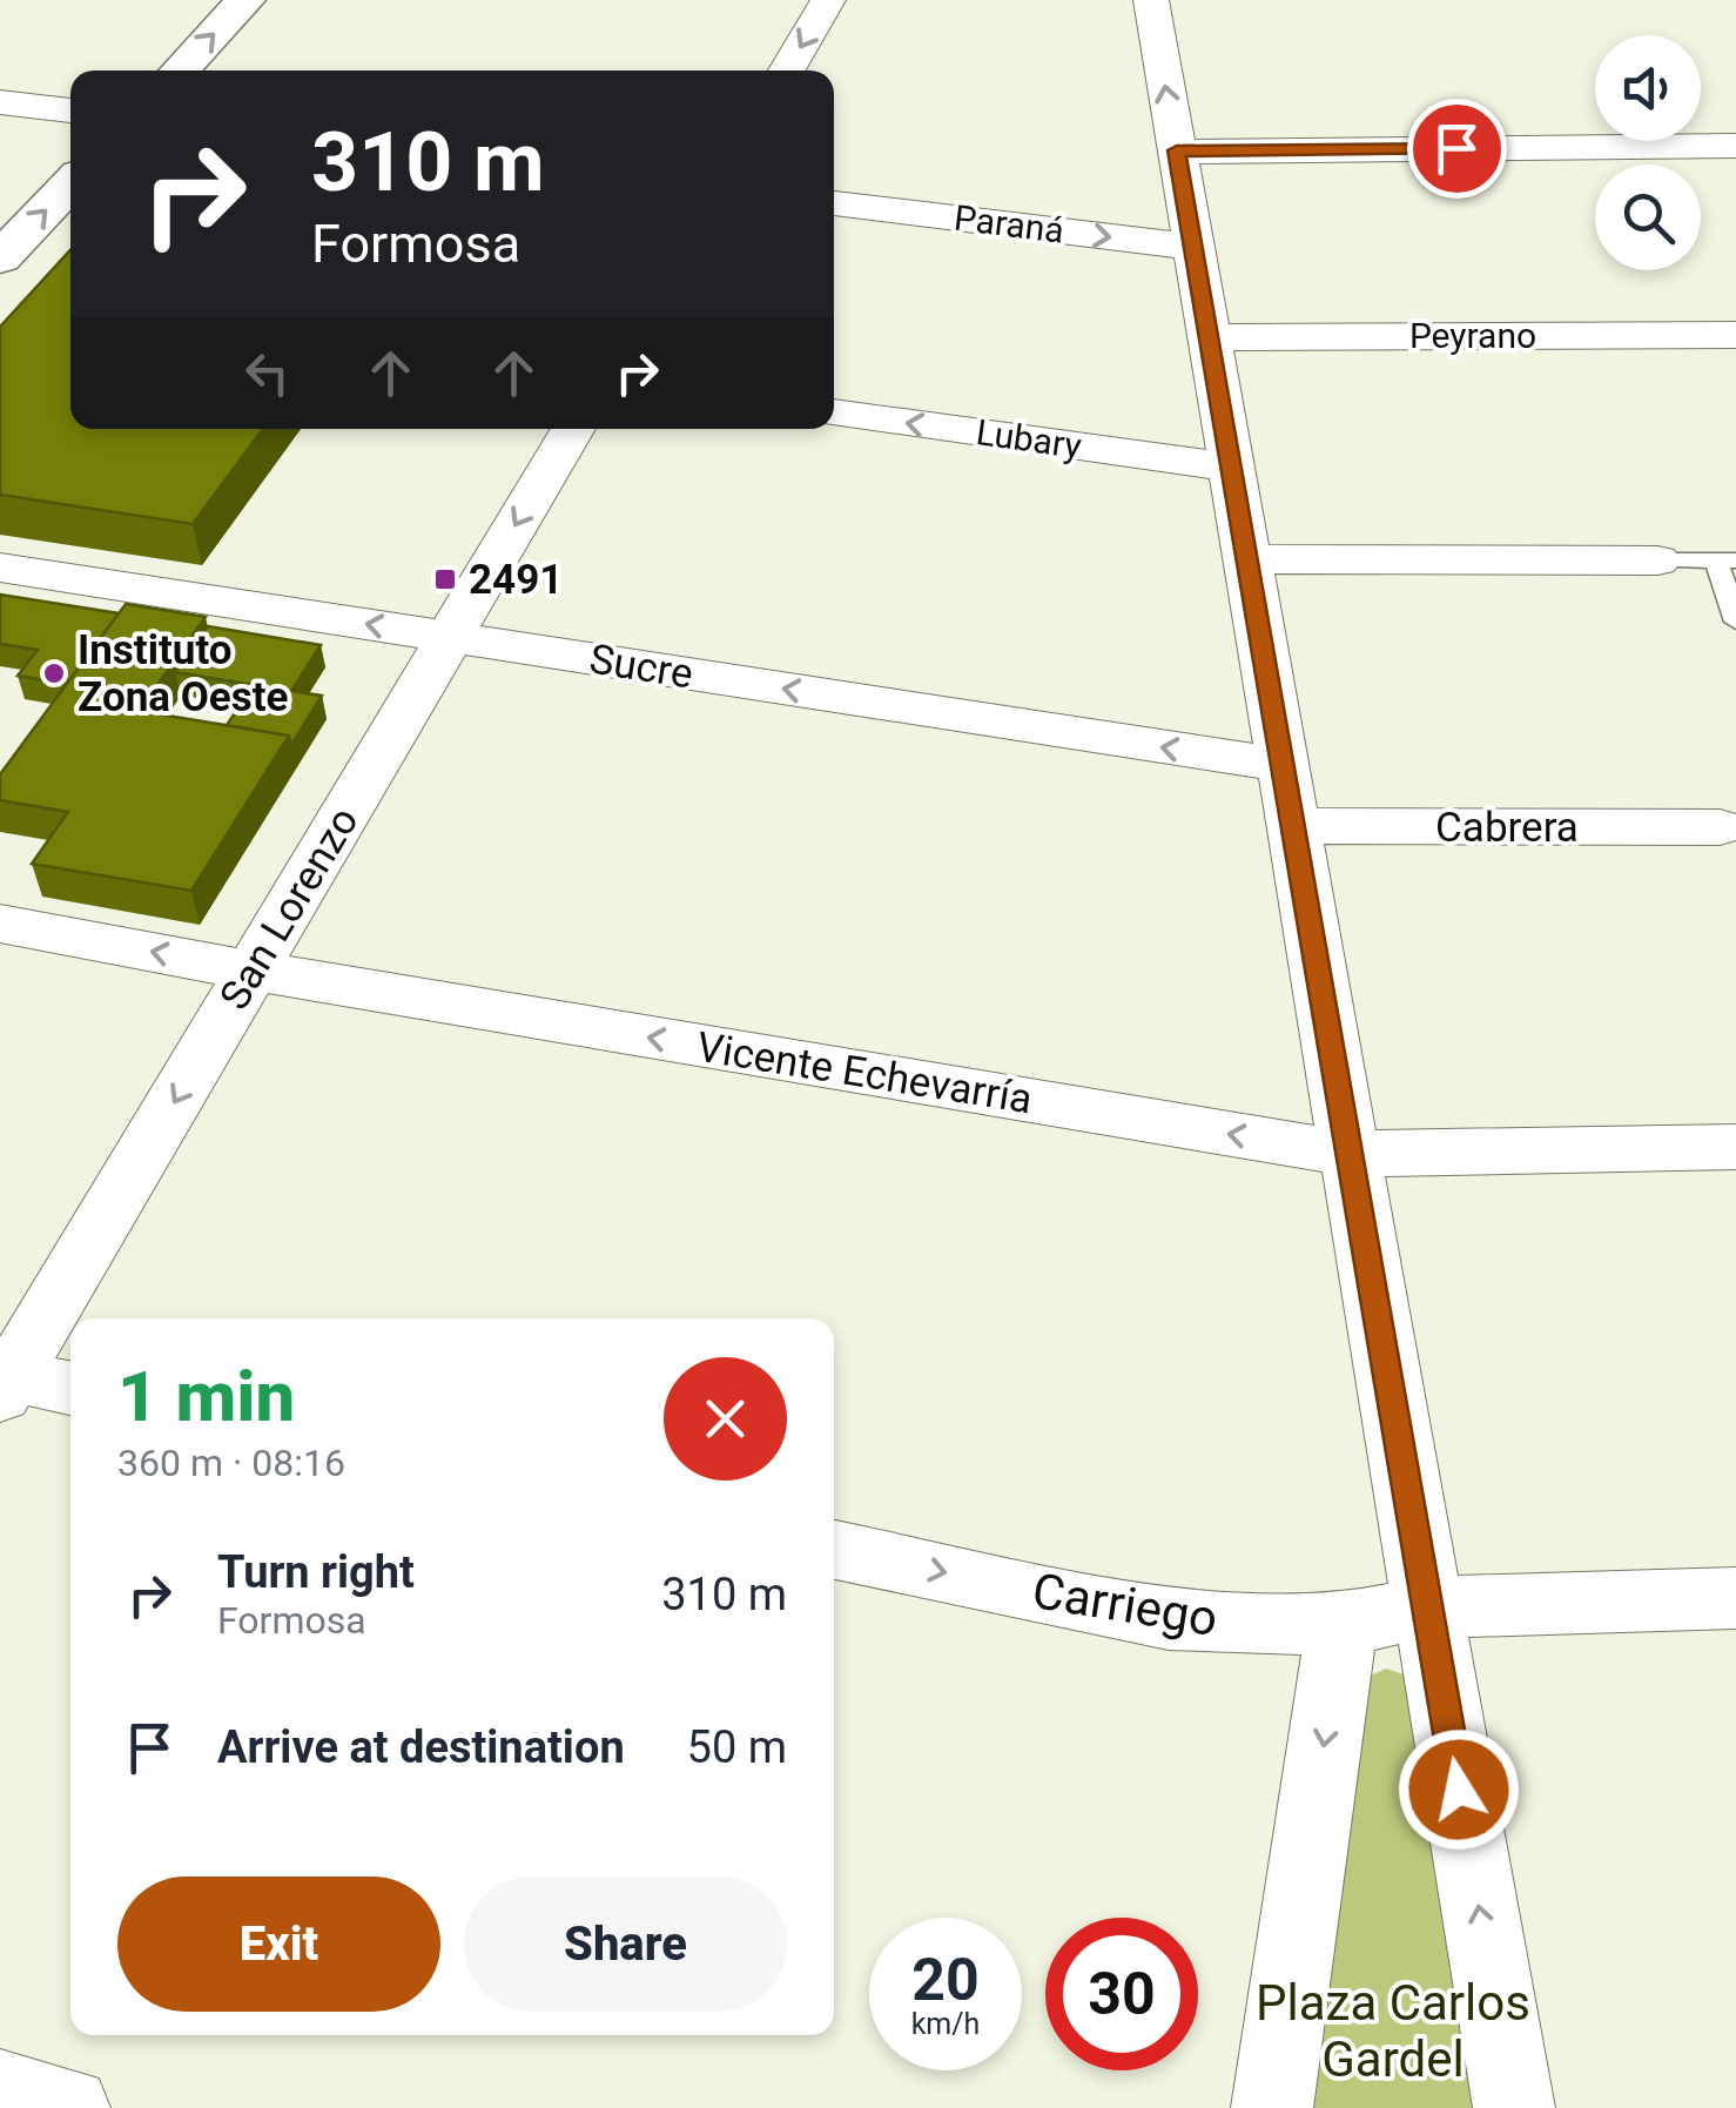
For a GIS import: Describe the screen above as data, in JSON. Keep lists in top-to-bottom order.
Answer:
{
  "streets": {
    "street": [
      "Paraná",
      "Peyrano",
      "Lubary",
      "Sucre",
      "Cabrera",
      "San Lorenzo",
      "Vicente Echevarría",
      "Carriego"
    ]
  },
  "crossings": [
    ["Sucre", "San Lorenzo"],
    ["San Lorenzo", "Vicente Echevarría"]
  ],
  "one_way": [
    "Paraná",
    "Lubary",
    "Sucre",
    "San Lorenzo",
    "Vicente Echevarría",
    "Carriego"
  ],
  "parks": ["Plaza Carlos Gardel"],
  "places": {
    "transit": ["2491"],
    "other": ["Instituto Zona Oeste"]
  },
  "page": {
    "turn": ["310 m", "Formosa"],
    "heading": ["1 min", "360 m · 08:16"],
    "list": [
      {
        "name": "Turn right",
        "note": "Formosa",
        "value": "310 m"
      },
      {
        "name": "Arrive at destination",
        "value": "50 m"
      }
    ],
    "buttons": ["Exit", "Share"],
    "speed": "20 km/h",
    "limit": "30"
  }
}
